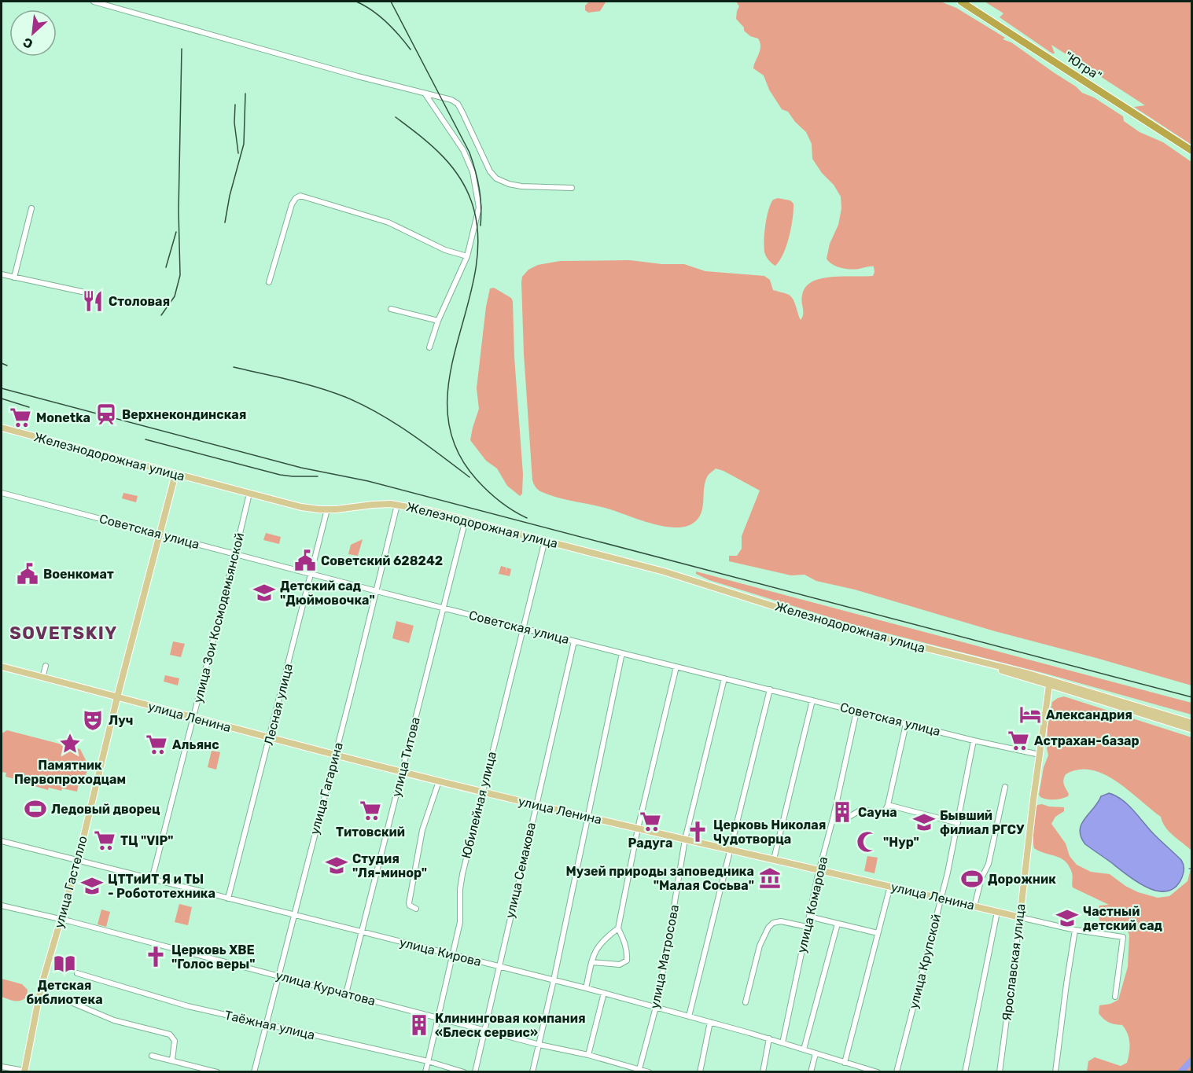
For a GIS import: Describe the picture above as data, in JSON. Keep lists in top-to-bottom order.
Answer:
{
  "streets": {
    "highway": ["\"Югра\""],
    "main road": [
      "Железнодорожная улица",
      "улица Ленина",
      "улица Гастелло",
      "Ярославская улица"
    ],
    "street": [
      "Советская улица",
      "улица Зои Космодемьянской",
      "Лесная улица",
      "улица Титова",
      "улица Гагарина",
      "Юбилейная улица",
      "улица Семакова",
      "улица Комарова",
      "улица Кирова",
      "улица Матросова",
      "улица Крупской",
      "улица Курчатова",
      "Таёжная улица"
    ]
  },
  "crossings": [
    ["Железнодорожная улица", "улица Зои Космодемьянской"],
    ["Железнодорожная улица", "Лесная улица"],
    ["Железнодорожная улица", "улица Титова"],
    ["Железнодорожная улица", "улица Гагарина"],
    ["Железнодорожная улица", "Юбилейная улица"],
    ["Железнодорожная улица", "улица Гастелло"],
    ["Железнодорожная улица", "Ярославская улица"],
    ["Советская улица", "улица Зои Космодемьянской"],
    ["Советская улица", "Лесная улица"],
    ["Советская улица", "улица Титова"],
    ["Советская улица", "улица Гагарина"],
    ["Советская улица", "Юбилейная улица"],
    ["Советская улица", "улица Семакова"],
    ["Советская улица", "улица Гастелло"],
    ["Советская улица", "улица Комарова"],
    ["Советская улица", "улица Матросова"],
    ["Советская улица", "улица Крупской"],
    ["Советская улица", "Ярославская улица"],
    ["улица Зои Космодемьянской", "улица Ленина"],
    ["улица Зои Космодемьянской", "улица Кирова"],
    ["Лесная улица", "улица Ленина"],
    ["Лесная улица", "улица Кирова"],
    ["улица Ленина", "улица Титова"],
    ["улица Ленина", "улица Гагарина"],
    ["улица Ленина", "Юбилейная улица"],
    ["улица Ленина", "улица Семакова"],
    ["улица Ленина", "улица Гастелло"],
    ["улица Ленина", "улица Комарова"],
    ["улица Ленина", "улица Матросова"],
    ["улица Ленина", "улица Крупской"],
    ["улица Ленина", "Ярославская улица"],
    ["улица Титова", "улица Кирова"],
    ["улица Титова", "улица Курчатова"],
    ["улица Гагарина", "улица Кирова"],
    ["улица Гагарина", "улица Курчатова"],
    ["улица Гагарина", "Таёжная улица"],
    ["Юбилейная улица", "улица Кирова"],
    ["Юбилейная улица", "улица Курчатова"],
    ["Юбилейная улица", "Таёжная улица"],
    ["улица Семакова", "улица Кирова"],
    ["улица Семакова", "улица Курчатова"],
    ["улица Гастелло", "улица Кирова"],
    ["улица Гастелло", "улица Курчатова"],
    ["улица Комарова", "улица Кирова"],
    ["улица Кирова", "улица Матросова"],
    ["улица Матросова", "улица Курчатова"]
  ],
  "districts": ["SOVETSKIY"],
  "places": {
    "restaurant": ["Столовая"],
    "station": ["Верхнекондинская"],
    "supermarket": [
      "Monetka",
      "Астрахан-базар",
      "Альянс",
      "Титовский",
      "Радуга",
      "ТЦ \"VIP\""
    ],
    "public building": ["Советский 628242", "Военкомат"],
    "school or university": [
      "Детский сад \"Дюймовочка\"",
      "Бывший филиал РГСУ",
      "Студия \"Ля-минор\"",
      "ЦТТиИТ Я и ТЫ - Робототехника",
      "Частный детский сад"
    ],
    "hotel": ["Александрия"],
    "theatre": ["Луч"],
    "place": ["Памятник Первопроходцам"],
    "sports": ["Ледовый дворец", "Дорожник"],
    "building": ["Сауна", "Клининговая компания «Блеск сервис»"],
    "church": ["Церковь Николая Чудотворца", "Церковь ХВЕ \"Голос веры\""],
    "mosque": ["\"Нур\""],
    "museum": ["Музей природы заповедника \"Малая Сосьва\""],
    "library": ["Детская библиотека"]
  },
  "north": "bottom left"
}
